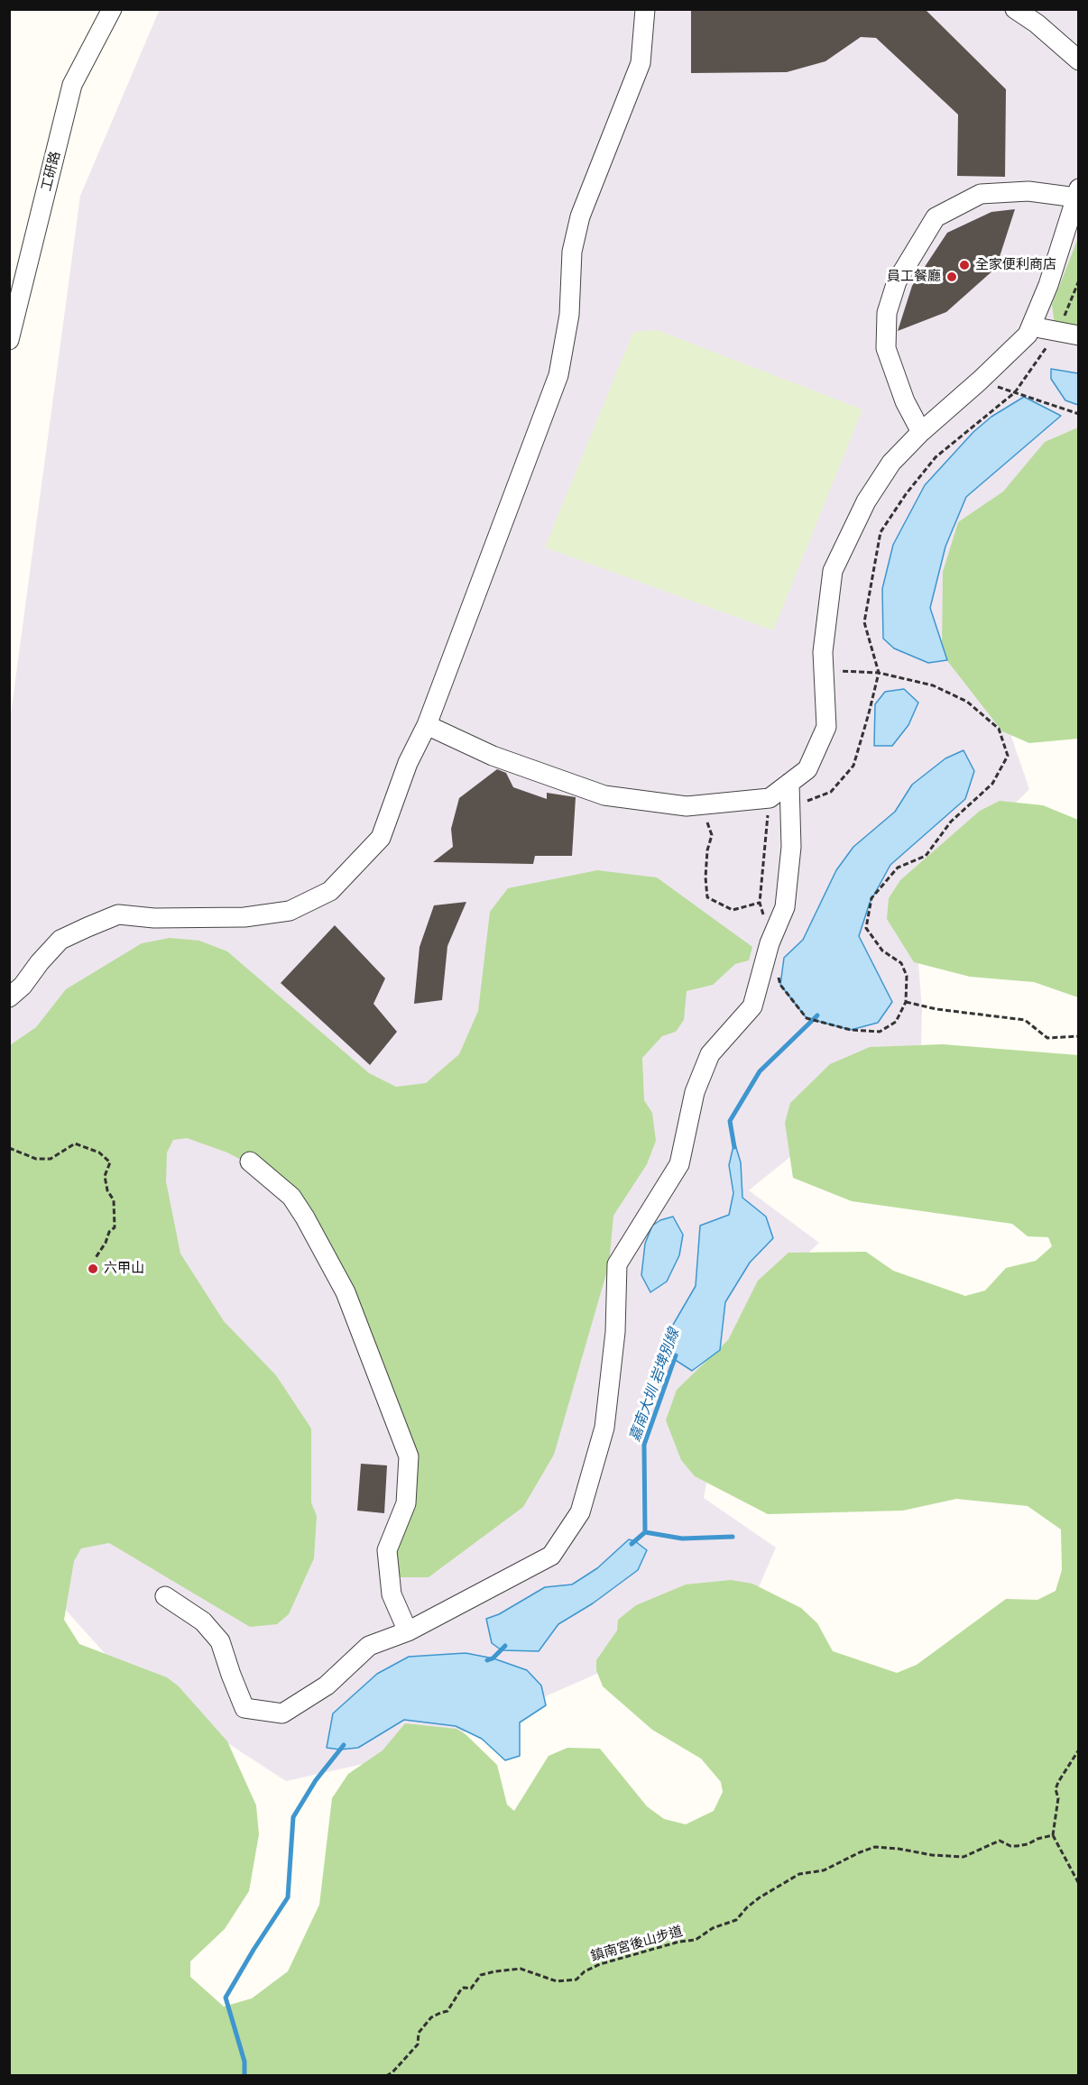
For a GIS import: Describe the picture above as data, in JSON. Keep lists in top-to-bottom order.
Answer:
{
  "streets": {
    "street": ["工研路"],
    "path": ["鎮南宮後山步道"]
  },
  "water": ["嘉南大圳 岩埤別線"],
  "places": ["全家便利商店", "員工餐廳", "六甲山"]
}
